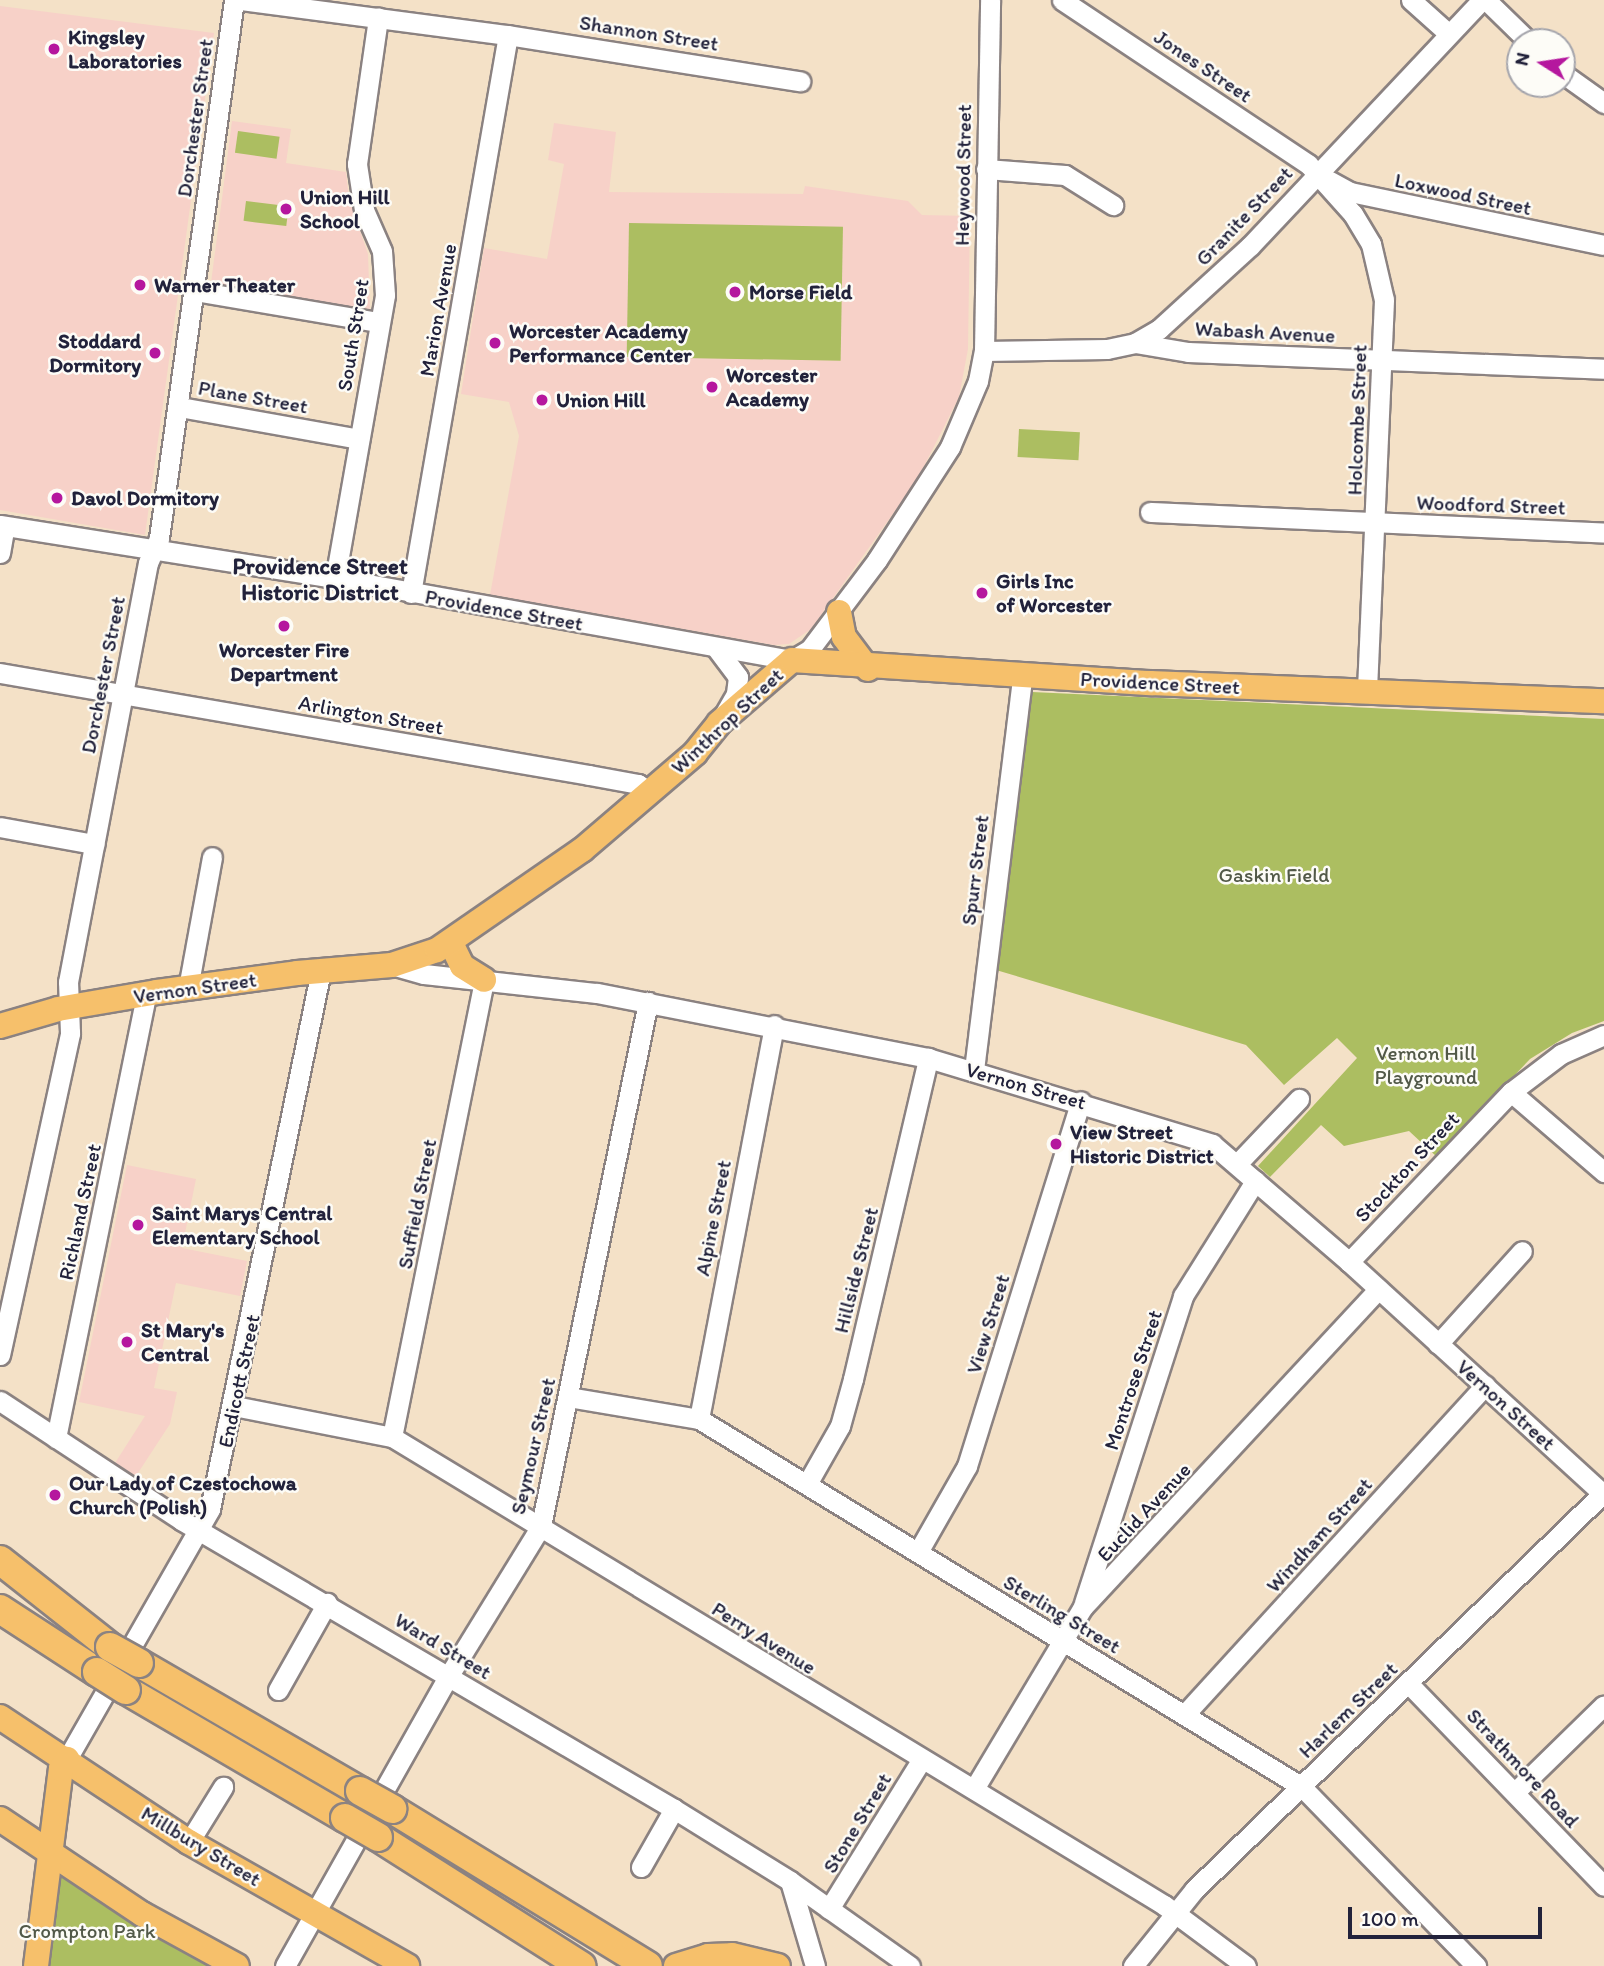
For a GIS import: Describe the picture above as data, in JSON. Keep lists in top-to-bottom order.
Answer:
{
  "streets": {
    "main road": [
      "Providence Street",
      "Winthrop Street",
      "Vernon Street",
      "Endicott Street",
      "Millbury Street"
    ],
    "street": [
      "Shannon Street",
      "Jones Street",
      "Dorchester Street",
      "Heywood Street",
      "Loxwood Street",
      "Granite Street",
      "Marion Avenue",
      "Wabash Avenue",
      "South Street",
      "Plane Street",
      "Holcombe Street",
      "Woodford Street",
      "Arlington Street",
      "Spurr Street",
      "Stockton Street",
      "Suffield Street",
      "Richland Street",
      "Alpine Street",
      "Hillside Street",
      "View Street",
      "Montrose Street",
      "Seymour Street",
      "Euclid Avenue",
      "Windham Street",
      "Sterling Street",
      "Perry Avenue",
      "Ward Street",
      "Harlem Street",
      "Strathmore Road",
      "Stone Street"
    ]
  },
  "crossings": [
    ["Shannon Street", "Marion Avenue"],
    ["Shannon Street", "South Street"],
    ["Jones Street", "Loxwood Street"],
    ["Jones Street", "Granite Street"],
    ["Jones Street", "Holcombe Street"],
    ["Dorchester Street", "Plane Street"],
    ["Dorchester Street", "Providence Street"],
    ["Dorchester Street", "Arlington Street"],
    ["Dorchester Street", "Vernon Street"],
    ["Heywood Street", "Granite Street"],
    ["Heywood Street", "Winthrop Street"],
    ["Loxwood Street", "Granite Street"],
    ["Loxwood Street", "Holcombe Street"],
    ["Granite Street", "Wabash Avenue"],
    ["Granite Street", "Holcombe Street"],
    ["Granite Street", "Winthrop Street"],
    ["Marion Avenue", "Providence Street"],
    ["Wabash Avenue", "Holcombe Street"],
    ["South Street", "Plane Street"],
    ["South Street", "Providence Street"],
    ["Holcombe Street", "Woodford Street"],
    ["Holcombe Street", "Providence Street"],
    ["Providence Street", "Winthrop Street"],
    ["Providence Street", "Spurr Street"],
    ["Arlington Street", "Winthrop Street"],
    ["Winthrop Street", "Vernon Street"],
    ["Spurr Street", "Vernon Street"],
    ["Vernon Street", "Stockton Street"],
    ["Vernon Street", "Suffield Street"],
    ["Vernon Street", "Richland Street"],
    ["Vernon Street", "Alpine Street"],
    ["Vernon Street", "Hillside Street"],
    ["Vernon Street", "View Street"],
    ["Vernon Street", "Montrose Street"],
    ["Vernon Street", "Endicott Street"],
    ["Vernon Street", "Seymour Street"],
    ["Vernon Street", "Euclid Avenue"],
    ["Vernon Street", "Windham Street"],
    ["Vernon Street", "Harlem Street"],
    ["Suffield Street", "Perry Avenue"],
    ["Richland Street", "Ward Street"],
    ["Alpine Street", "Sterling Street"],
    ["Hillside Street", "Sterling Street"],
    ["View Street", "Sterling Street"],
    ["Montrose Street", "Euclid Avenue"],
    ["Endicott Street", "Perry Avenue"],
    ["Endicott Street", "Ward Street"],
    ["Endicott Street", "Millbury Street"],
    ["Seymour Street", "Sterling Street"],
    ["Seymour Street", "Perry Avenue"],
    ["Seymour Street", "Ward Street"],
    ["Seymour Street", "Millbury Street"],
    ["Euclid Avenue", "Sterling Street"],
    ["Euclid Avenue", "Perry Avenue"],
    ["Windham Street", "Sterling Street"],
    ["Sterling Street", "Harlem Street"],
    ["Perry Avenue", "Harlem Street"],
    ["Perry Avenue", "Stone Street"],
    ["Ward Street", "Stone Street"],
    ["Harlem Street", "Strathmore Road"]
  ],
  "districts": ["Providence Street Historic District"],
  "parks": ["Gaskin Field", "Vernon Hill Playground", "Crompton Park"],
  "places": [
    "Kingsley Laboratories",
    "Union Hill School",
    "Warner Theater",
    "Morse Field",
    "Worcester Academy Performance Center",
    "Stoddard Dormitory",
    "Worcester Academy",
    "Union Hill",
    "Davol Dormitory",
    "Girls Inc of Worcester",
    "Worcester Fire Department",
    "View Street Historic District",
    "Saint Marys Central Elementary School",
    "St Mary's Central",
    "Our Lady of Czestochowa Church (Polish)"
  ],
  "scale_bar": "100 m",
  "north": "left"
}
